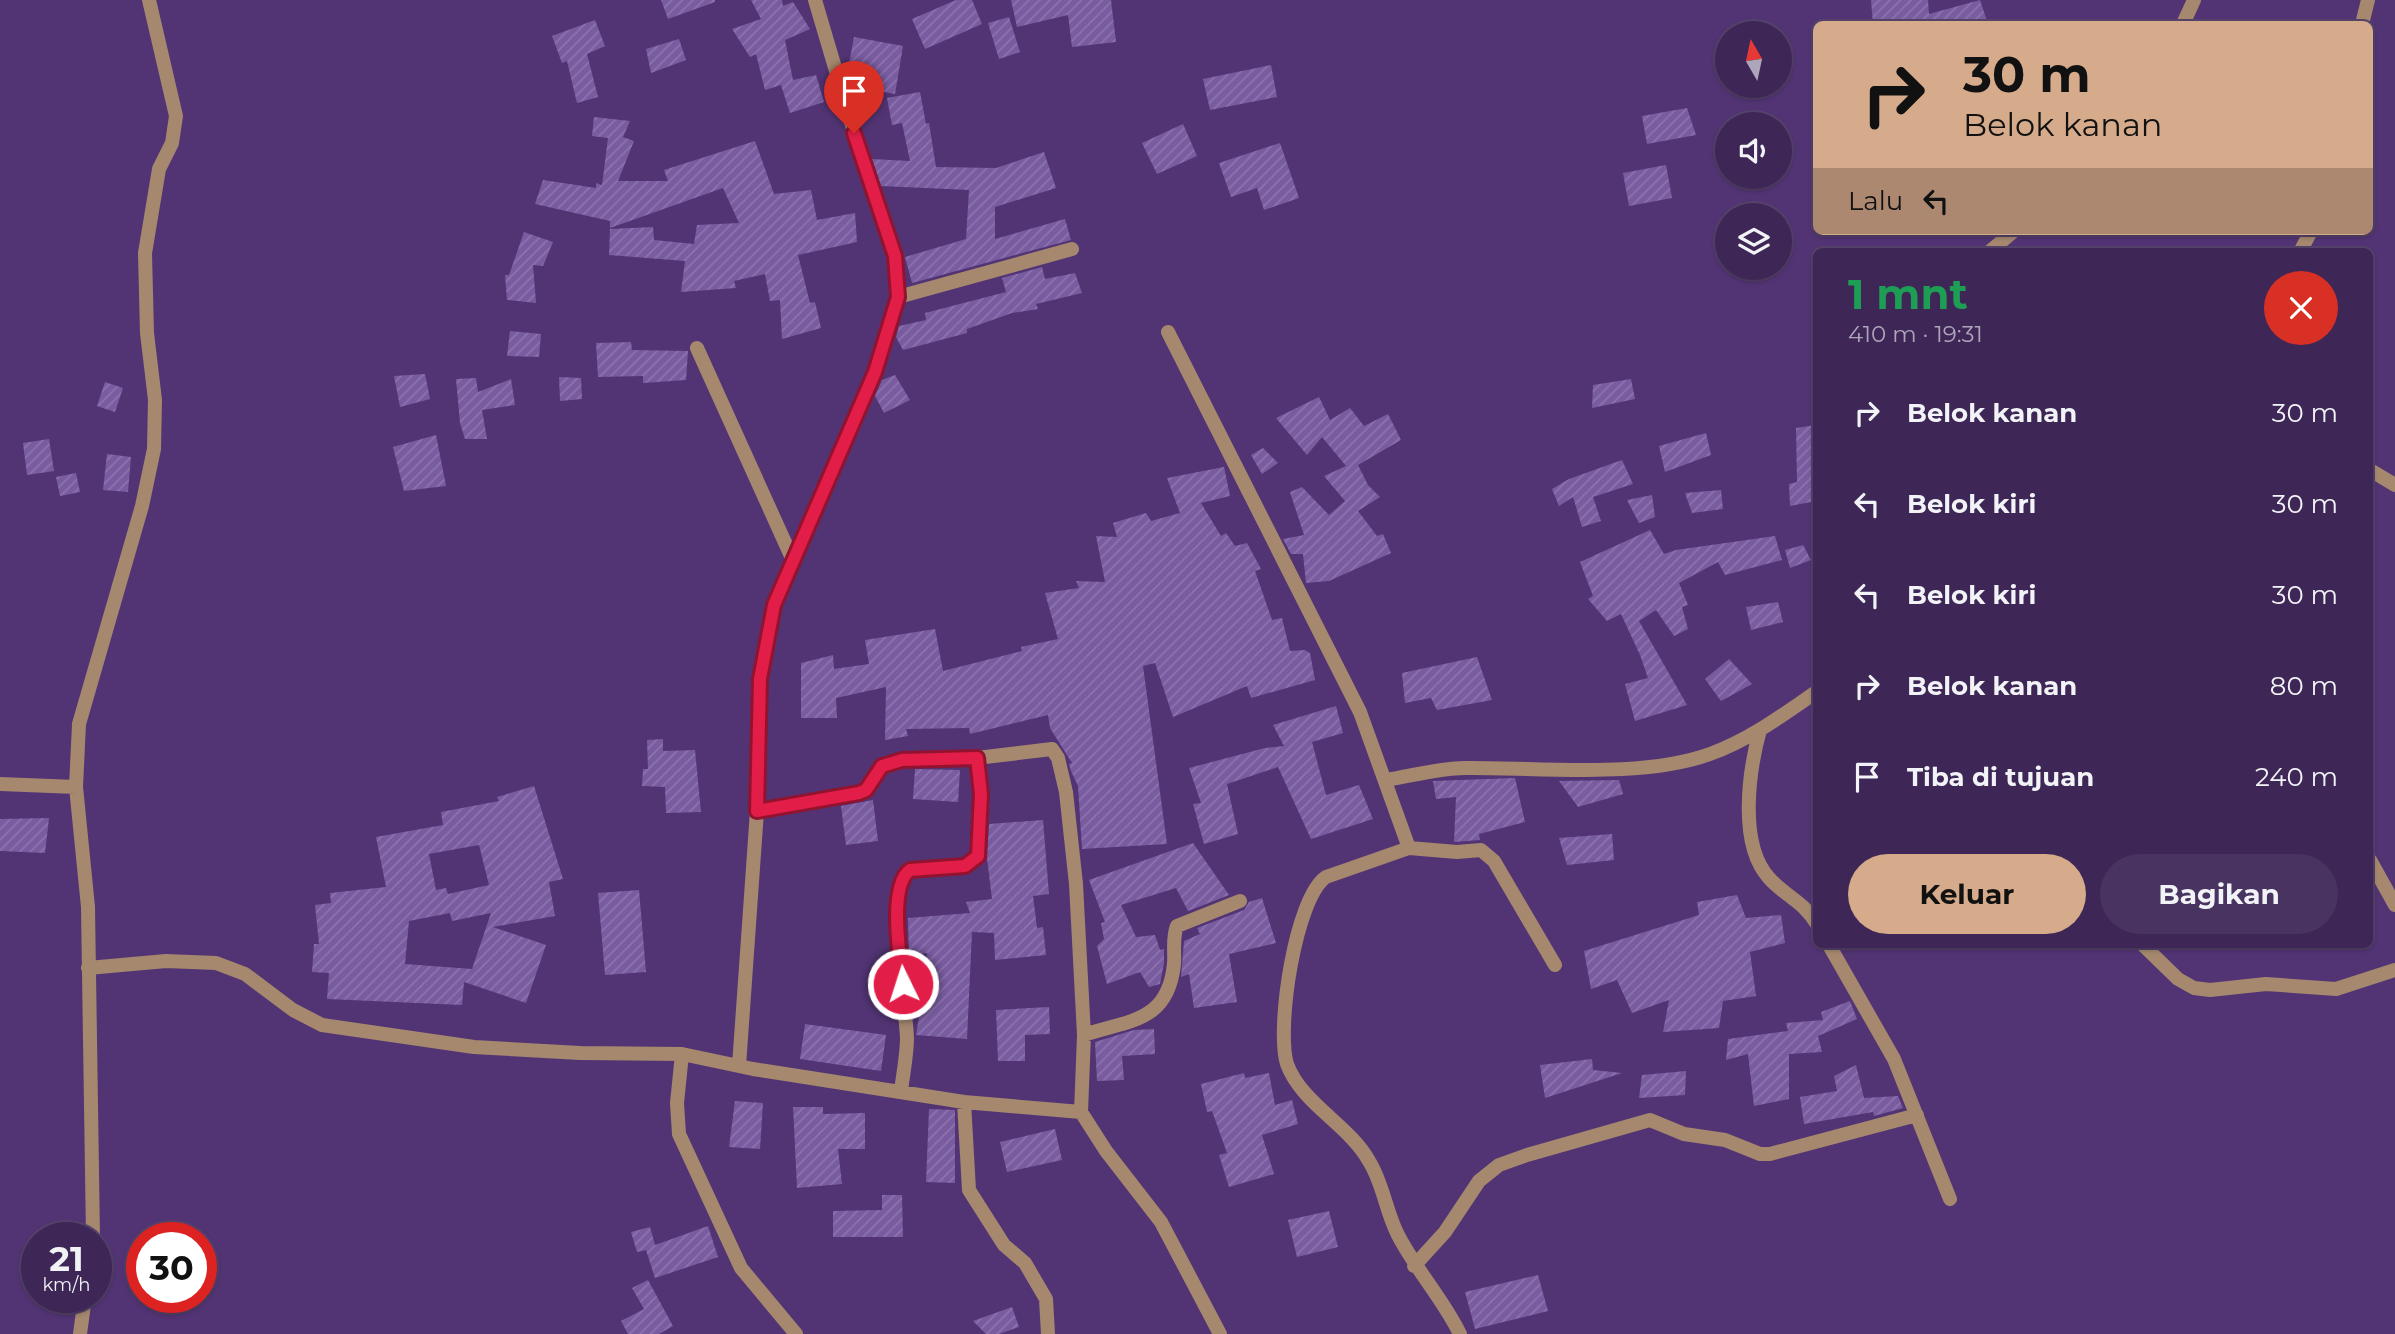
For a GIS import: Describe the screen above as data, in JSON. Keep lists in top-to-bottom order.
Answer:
{
  "north": "top",
  "page": {
    "turn": ["30 m", "Belok kanan"],
    "then": "Lalu",
    "heading": ["1 mnt", "410 m · 19:31"],
    "list": [
      {
        "name": "Belok kanan",
        "value": "30 m"
      },
      {
        "name": "Belok kiri",
        "value": "30 m"
      },
      {
        "name": "Belok kiri",
        "value": "30 m"
      },
      {
        "name": "Belok kanan",
        "value": "80 m"
      },
      {
        "name": "Tiba di tujuan",
        "value": "240 m"
      }
    ],
    "buttons": ["Keluar", "Bagikan"],
    "speed": "21 km/h",
    "limit": "30"
  }
}
